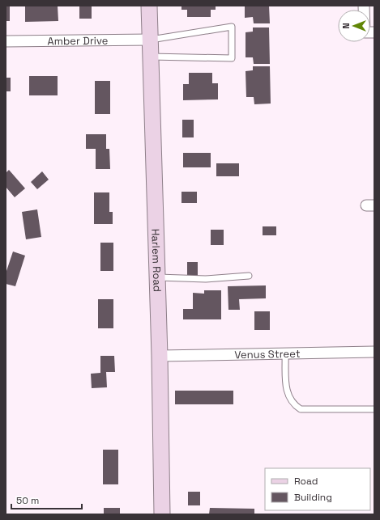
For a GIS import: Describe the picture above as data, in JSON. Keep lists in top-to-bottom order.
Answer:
{
  "streets": {
    "main road": ["Harlem Road"],
    "street": ["Amber Drive", "Venus Street"]
  },
  "crossings": [
    ["Amber Drive", "Harlem Road"],
    ["Harlem Road", "Venus Street"]
  ],
  "legend": ["Road", "Building"],
  "scale_bar": "50 m",
  "north": "left"
}
